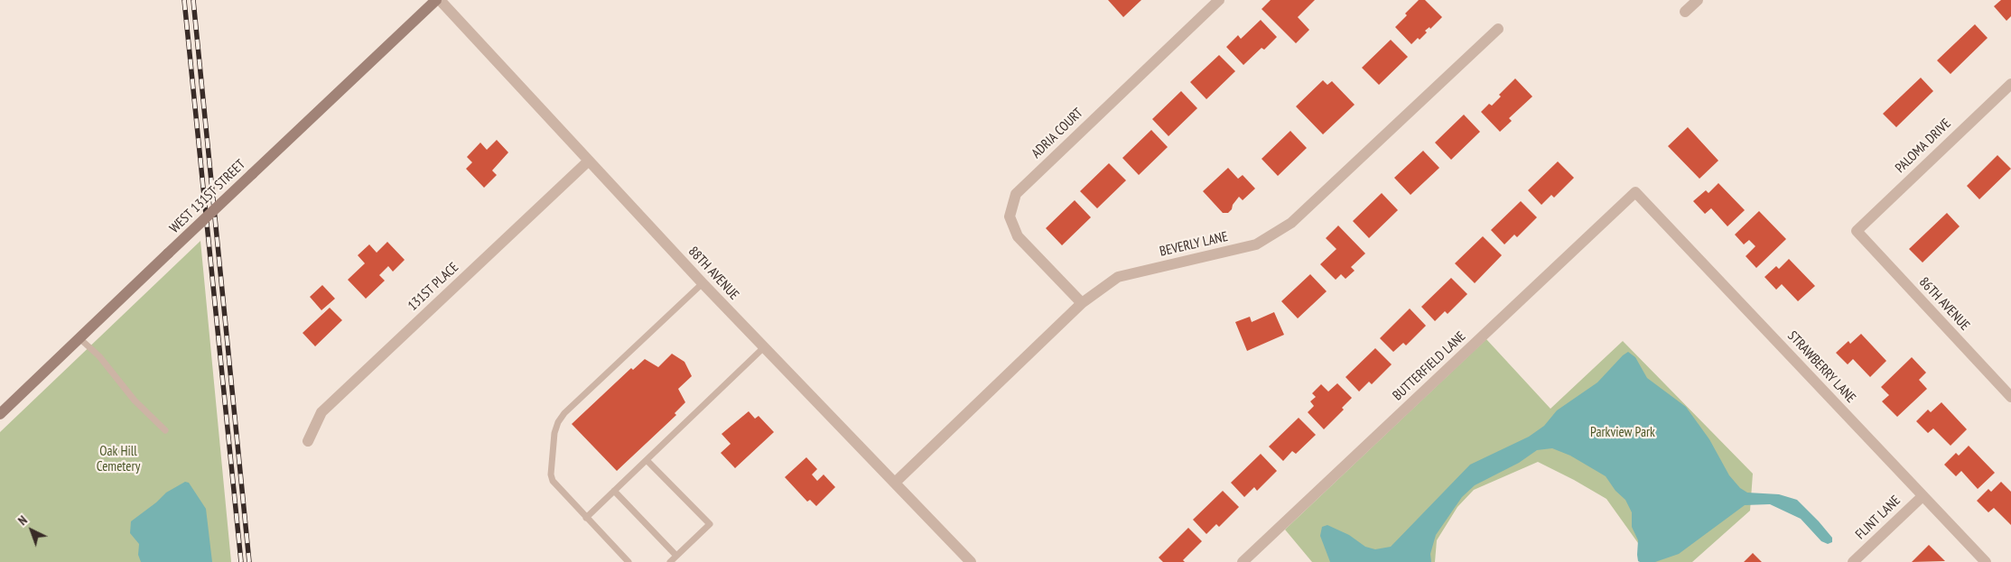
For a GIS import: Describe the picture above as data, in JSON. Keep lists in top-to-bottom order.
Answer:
{
  "streets": {
    "street": [
      "ADRIA COURT",
      "PALOMA DRIVE",
      "WEST 131ST STREET",
      "BEVERLY LANE",
      "88TH AVENUE",
      "131ST PLACE",
      "86TH AVENUE",
      "BUTTERFIELD LANE",
      "STRAWBERRY LANE",
      "FLINT LANE"
    ]
  },
  "crossings": [
    ["ADRIA COURT", "BEVERLY LANE"],
    ["PALOMA DRIVE", "86TH AVENUE"],
    ["BEVERLY LANE", "88TH AVENUE"],
    ["88TH AVENUE", "131ST PLACE"],
    ["BUTTERFIELD LANE", "STRAWBERRY LANE"],
    ["STRAWBERRY LANE", "FLINT LANE"]
  ],
  "parks": ["Parkview Park", "Oak Hill Cemetery"],
  "north": "top left"
}
